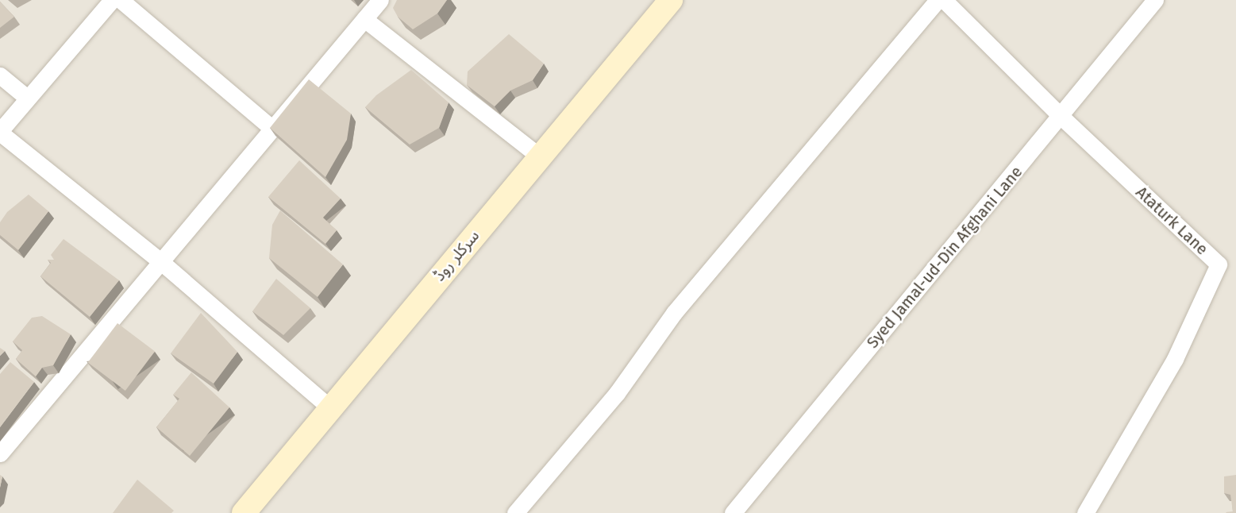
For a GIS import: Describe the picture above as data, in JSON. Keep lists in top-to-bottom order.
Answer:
{
  "streets": {
    "street": ["Ataturk Lane", "سرکلر روڈ", "Syed Jamal-ud-Din Afghani Lane"]
  },
  "crossings": [
    ["Ataturk Lane", "Syed Jamal-ud-Din Afghani Lane"]
  ]
}
